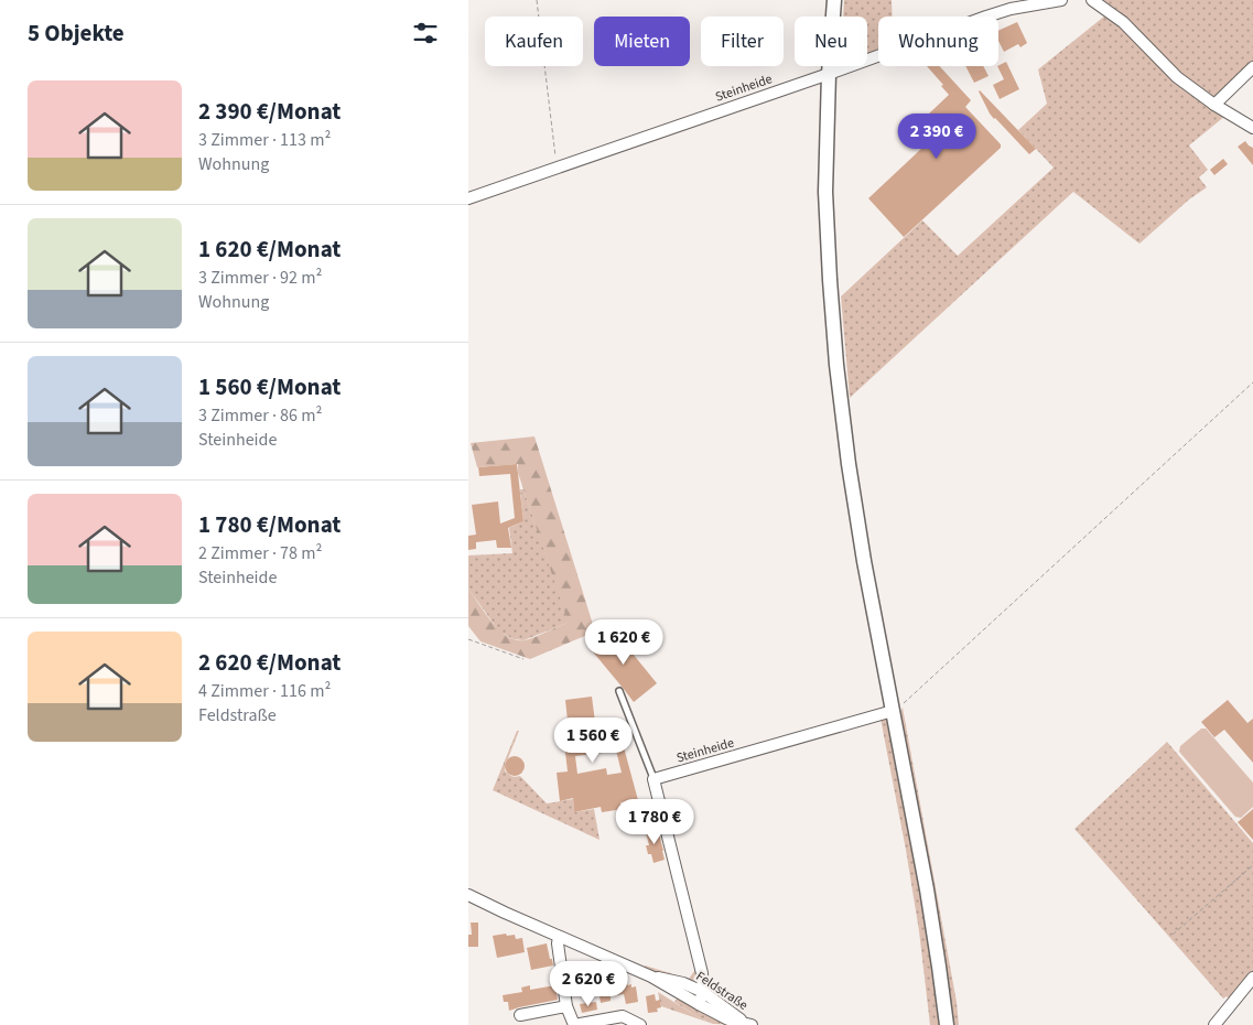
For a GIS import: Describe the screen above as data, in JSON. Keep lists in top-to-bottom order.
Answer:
{
  "streets": {
    "street": ["Steinheide", "Feldstraße"]
  },
  "page": {
    "heading": "5 Objekte",
    "chip": [
      "Kaufen",
      "Mieten",
      "Filter",
      "Neu",
      "Wohnung"
    ],
    "list": [
      {
        "name": "2 390 €/Monat",
        "note": "3 Zimmer · 113 m² · Wohnung"
      },
      {
        "name": "1 620 €/Monat",
        "note": "3 Zimmer · 92 m² · Wohnung"
      },
      {
        "name": "1 560 €/Monat",
        "note": "3 Zimmer · 86 m² · Steinheide"
      },
      {
        "name": "1 780 €/Monat",
        "note": "2 Zimmer · 78 m² · Steinheide"
      },
      {
        "name": "2 620 €/Monat",
        "note": "4 Zimmer · 116 m² · Feldstraße"
      }
    ],
    "price": [
      "2 390 €",
      "1 620 €",
      "1 560 €",
      "1 780 €",
      "2 620 €"
    ]
  }
}
